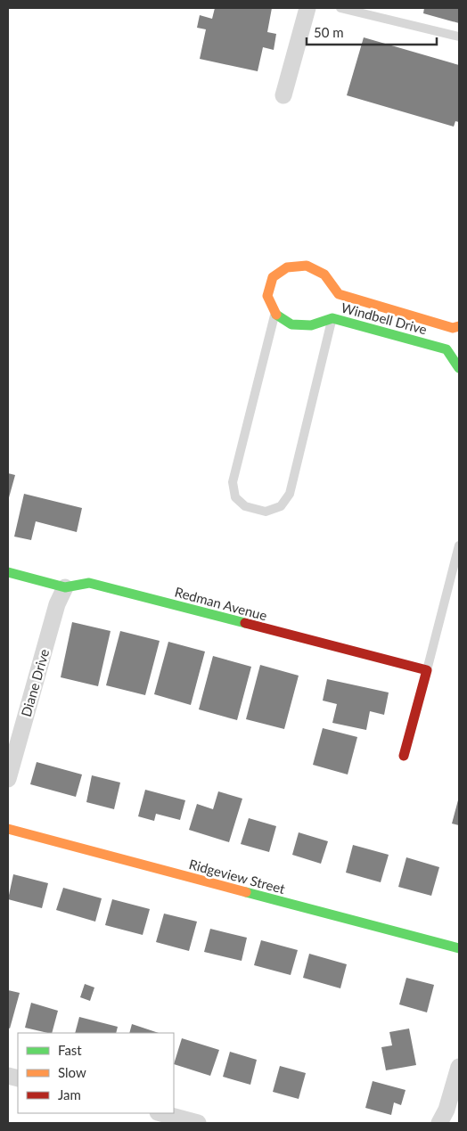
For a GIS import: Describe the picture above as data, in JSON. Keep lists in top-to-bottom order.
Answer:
{
  "streets": {
    "street": [
      "Windbell Drive",
      "Redman Avenue",
      "Diane Drive",
      "Ridgeview Street"
    ]
  },
  "crossings": [
    ["Redman Avenue", "Diane Drive"]
  ],
  "legend": ["Fast", "Slow", "Jam"],
  "scale_bar": "50 m"
}
